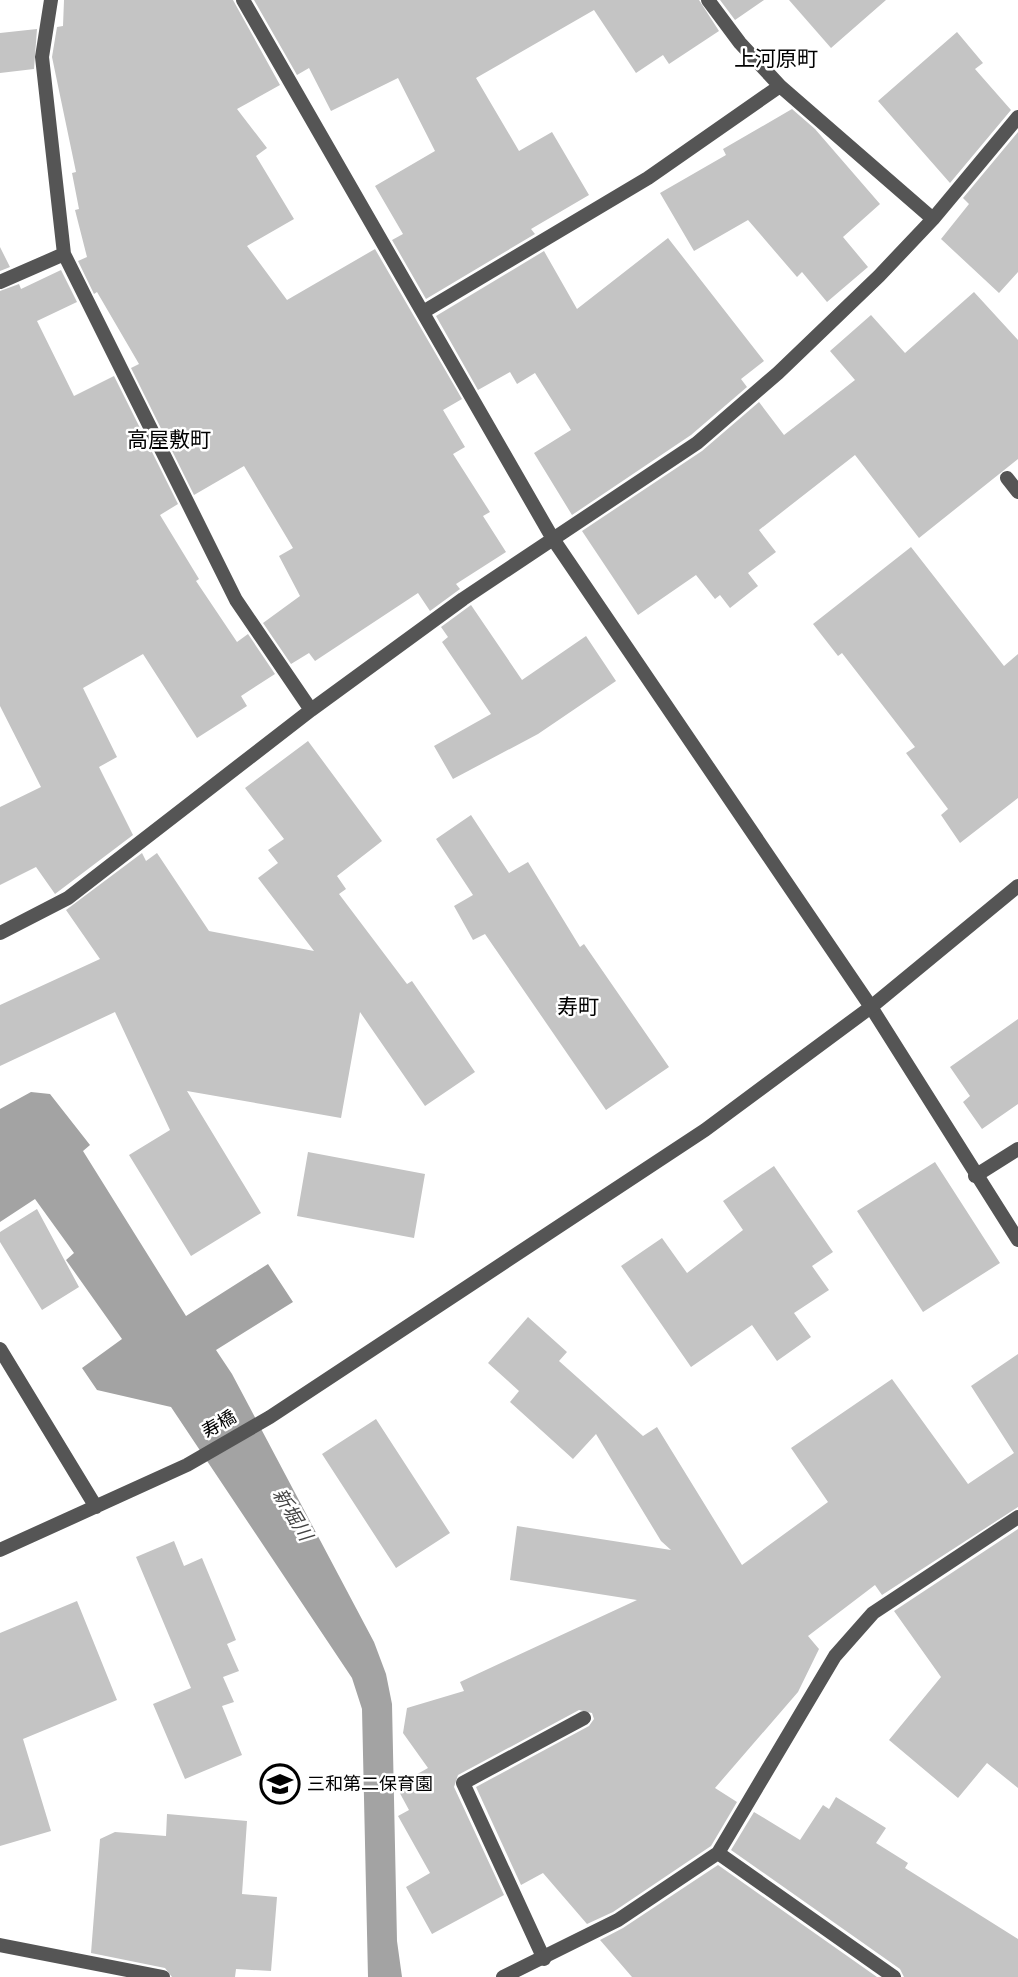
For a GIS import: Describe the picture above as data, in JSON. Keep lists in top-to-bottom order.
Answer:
{
  "streets": {
    "street": ["寿橋"]
  },
  "districts": ["上河原町", "高屋敷町", "寿町"],
  "water": ["新堀川"],
  "places": {
    "school or university": ["三和第二保育園"]
  }
}
